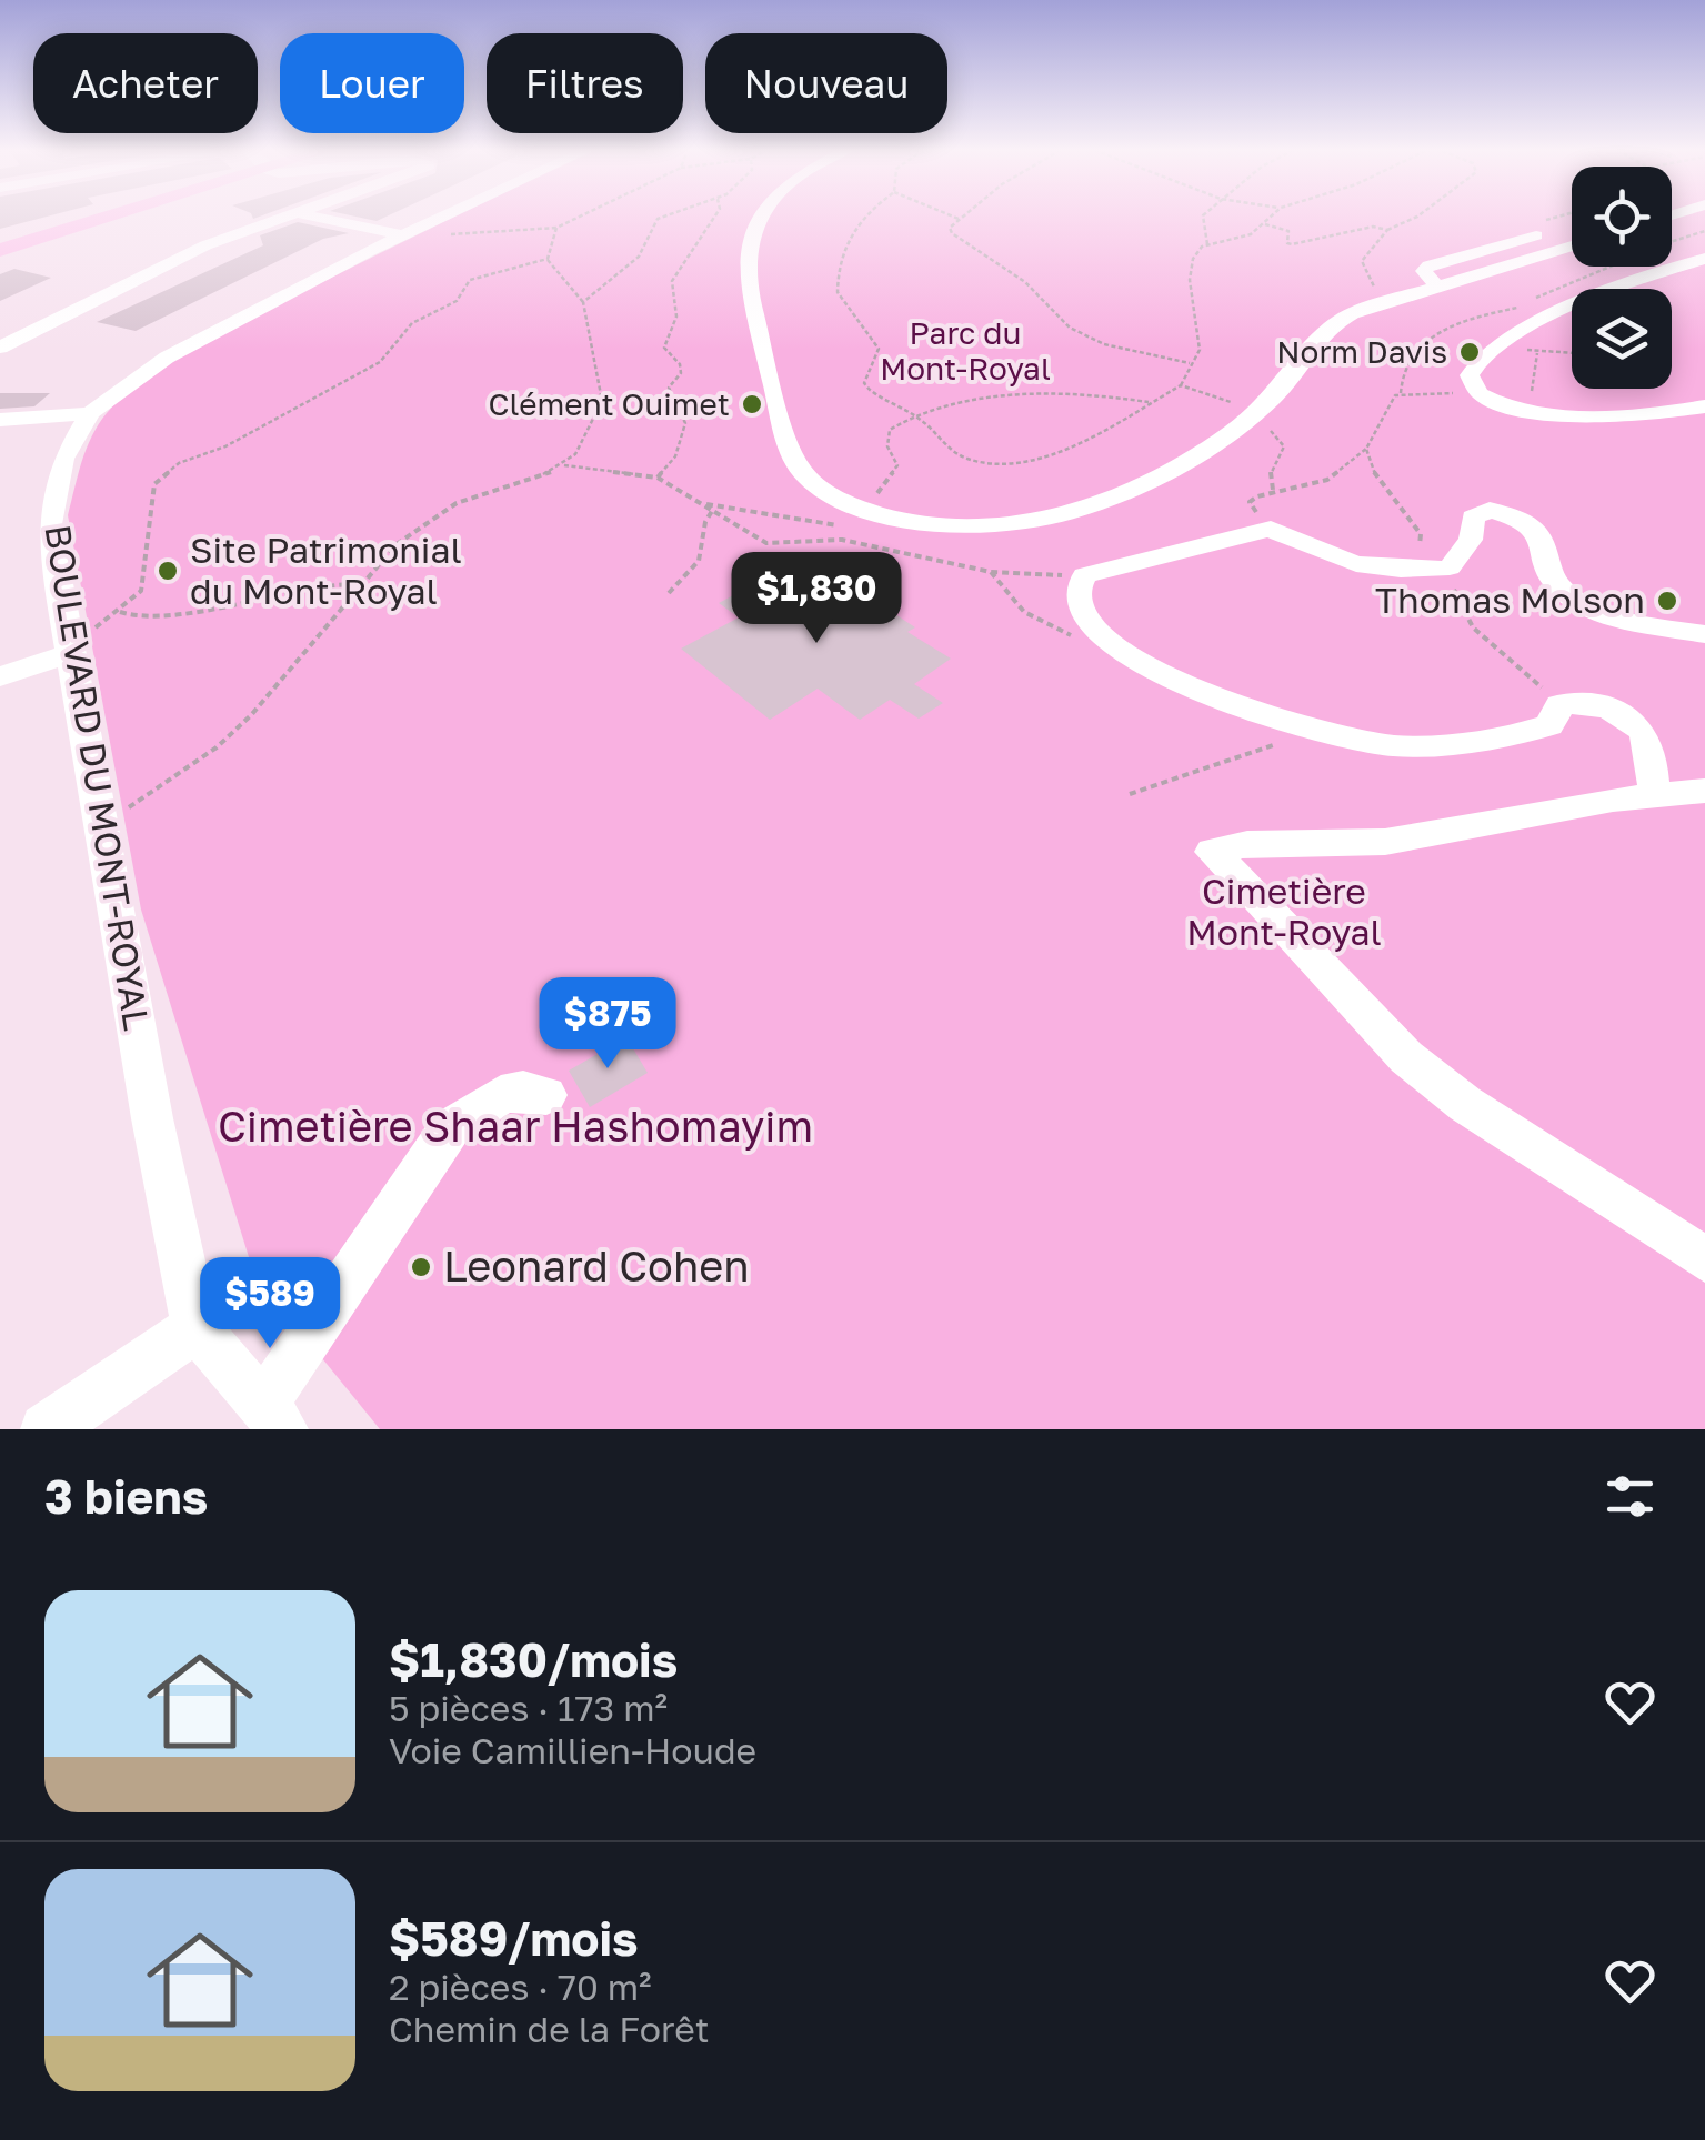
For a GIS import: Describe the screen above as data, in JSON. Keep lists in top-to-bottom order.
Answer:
{
  "streets": {
    "street": ["BOULEVARD DU MONT-ROYAL"]
  },
  "parks": ["Parc du Mont-Royal", "Cimetière Mont-Royal", "Cimetière Shaar Hashomayim"],
  "places": [
    "Norm Davis",
    "Clément Ouimet",
    "Site Patrimonial du Mont-Royal",
    "Thomas Molson",
    "Leonard Cohen"
  ],
  "page": {
    "chip": [
      "Acheter",
      "Louer",
      "Filtres",
      "Nouveau"
    ],
    "price": ["$1,830", "$875", "$589"],
    "heading": "3 biens",
    "list": [
      {
        "name": "$1,830/mois",
        "note": "5 pièces · 173 m² · Voie Camillien-Houde"
      },
      {
        "name": "$589/mois",
        "note": "2 pièces · 70 m² · Chemin de la Forêt"
      }
    ]
  }
}
